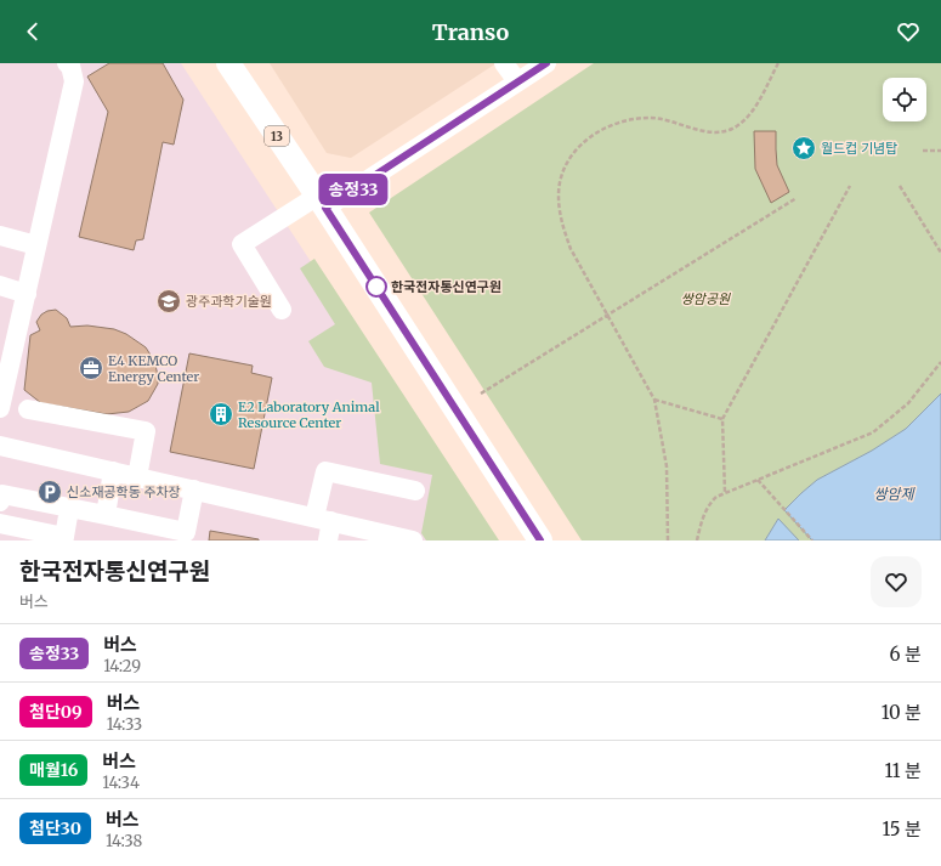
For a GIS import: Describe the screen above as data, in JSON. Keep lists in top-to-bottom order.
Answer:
{
  "streets": {
    "main road": ["13"]
  },
  "water": ["쌍암제"],
  "parks": ["쌍암공원"],
  "places": {
    "place": ["월드컵 기념탑"],
    "other": ["한국전자통신연구원"],
    "school or university": ["광주과학기술원"],
    "office": ["E4 KEMCO Energy Center"],
    "building": ["E2 Laboratory Animal Resource Center"],
    "parking": ["신소재공학동 주차장"]
  },
  "lines": ["bus line 송정33"],
  "page": {
    "header": "Transo",
    "on_map": "송정33",
    "heading": ["한국전자통신연구원", "버스"],
    "list": [
      {
        "mark": "송정33",
        "name": "버스",
        "note": "14:29",
        "value": "6 분"
      },
      {
        "mark": "첨단09",
        "name": "버스",
        "note": "14:33",
        "value": "10 분"
      },
      {
        "mark": "매월16",
        "name": "버스",
        "note": "14:34",
        "value": "11 분"
      },
      {
        "mark": "첨단30",
        "name": "버스",
        "note": "14:38",
        "value": "15 분"
      }
    ]
  }
}
